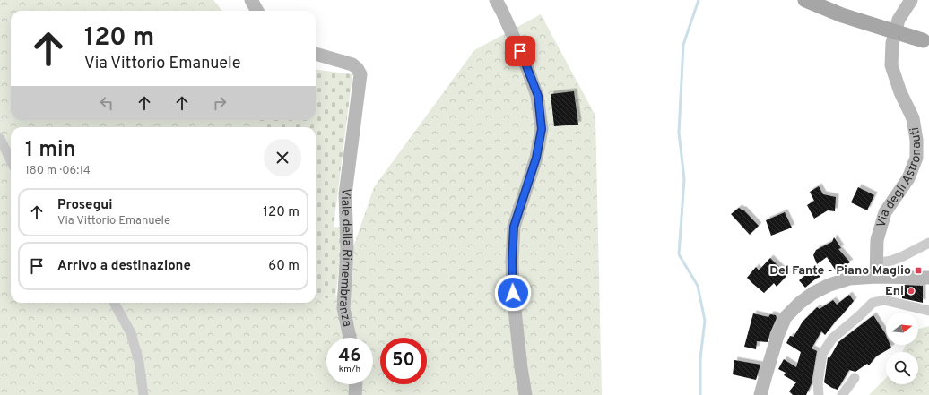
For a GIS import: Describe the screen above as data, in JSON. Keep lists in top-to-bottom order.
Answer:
{
  "streets": {
    "street": ["Via degli Astronauti", "Viale della Rimembranza"]
  },
  "places": {
    "transit": ["Del Fante - Piano Maglio"],
    "other": ["Eni"]
  },
  "north": "right",
  "page": {
    "turn": ["120 m", "Via Vittorio Emanuele"],
    "heading": ["1 min", "180 m · 06:14"],
    "list": [
      {
        "name": "Prosegui",
        "note": "Via Vittorio Emanuele",
        "value": "120 m"
      },
      {
        "name": "Arrivo a destinazione",
        "value": "60 m"
      }
    ],
    "speed": "46 km/h",
    "limit": "50"
  }
}
